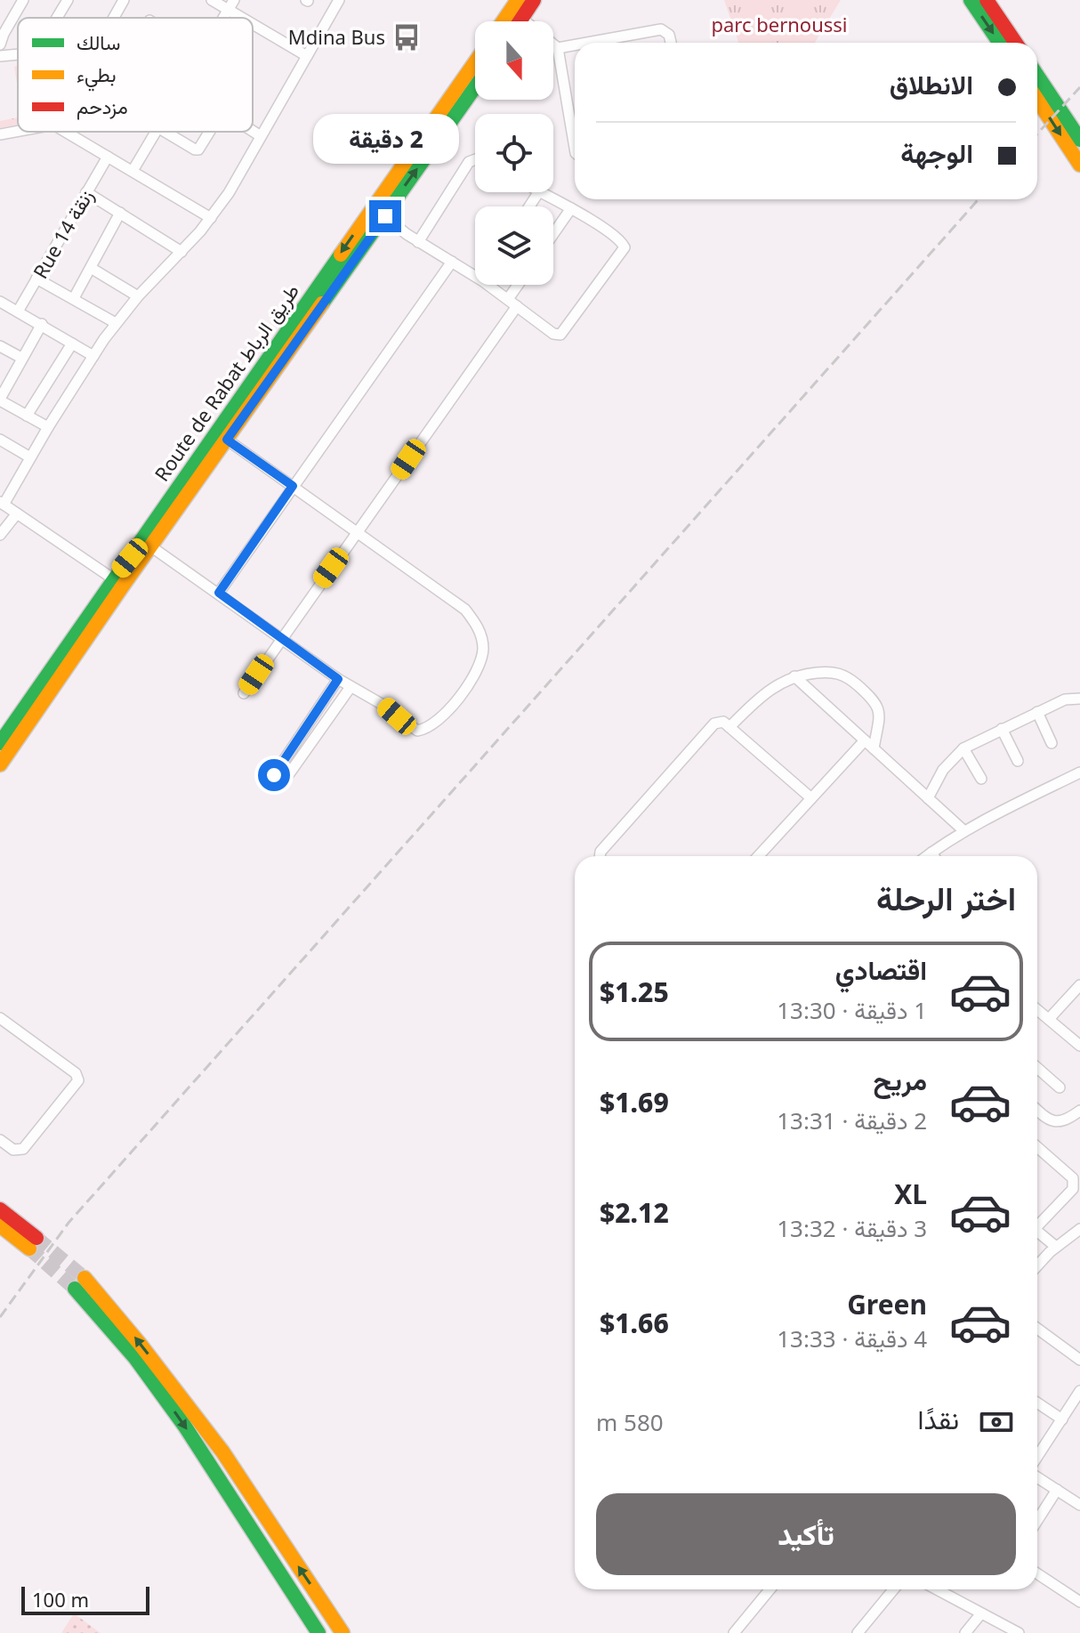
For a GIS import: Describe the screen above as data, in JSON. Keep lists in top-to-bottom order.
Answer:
{
  "streets": {
    "main road": ["Route de Rabat طريق الرباط"],
    "street": ["Rue 14 زنقة"]
  },
  "parks": ["parc bernoussi"],
  "places": {
    "bus stop": ["Mdina Bus"]
  },
  "legend": ["سالك", "بطيء", "مزدحم"],
  "scale_bar": "100 m",
  "north": "bottom",
  "page": {
    "banner": ["الانطلاق", "الوجهة"],
    "bubble": "2 دقيقة",
    "heading": "اختر الرحلة",
    "list": [
      {
        "name": "اقتصادي",
        "note": "1 دقيقة · 13:30",
        "value": "$1.25"
      },
      {
        "name": "مريح",
        "note": "2 دقيقة · 13:31",
        "value": "$1.69"
      },
      {
        "name": "XL",
        "note": "3 دقيقة · 13:32",
        "value": "$2.12"
      },
      {
        "name": "Green",
        "note": "4 دقيقة · 13:33",
        "value": "$1.66"
      }
    ],
    "pay": ["نقدًا", "580 m"],
    "buttons": "تأكيد",
    "scale": "100 m"
  }
}
